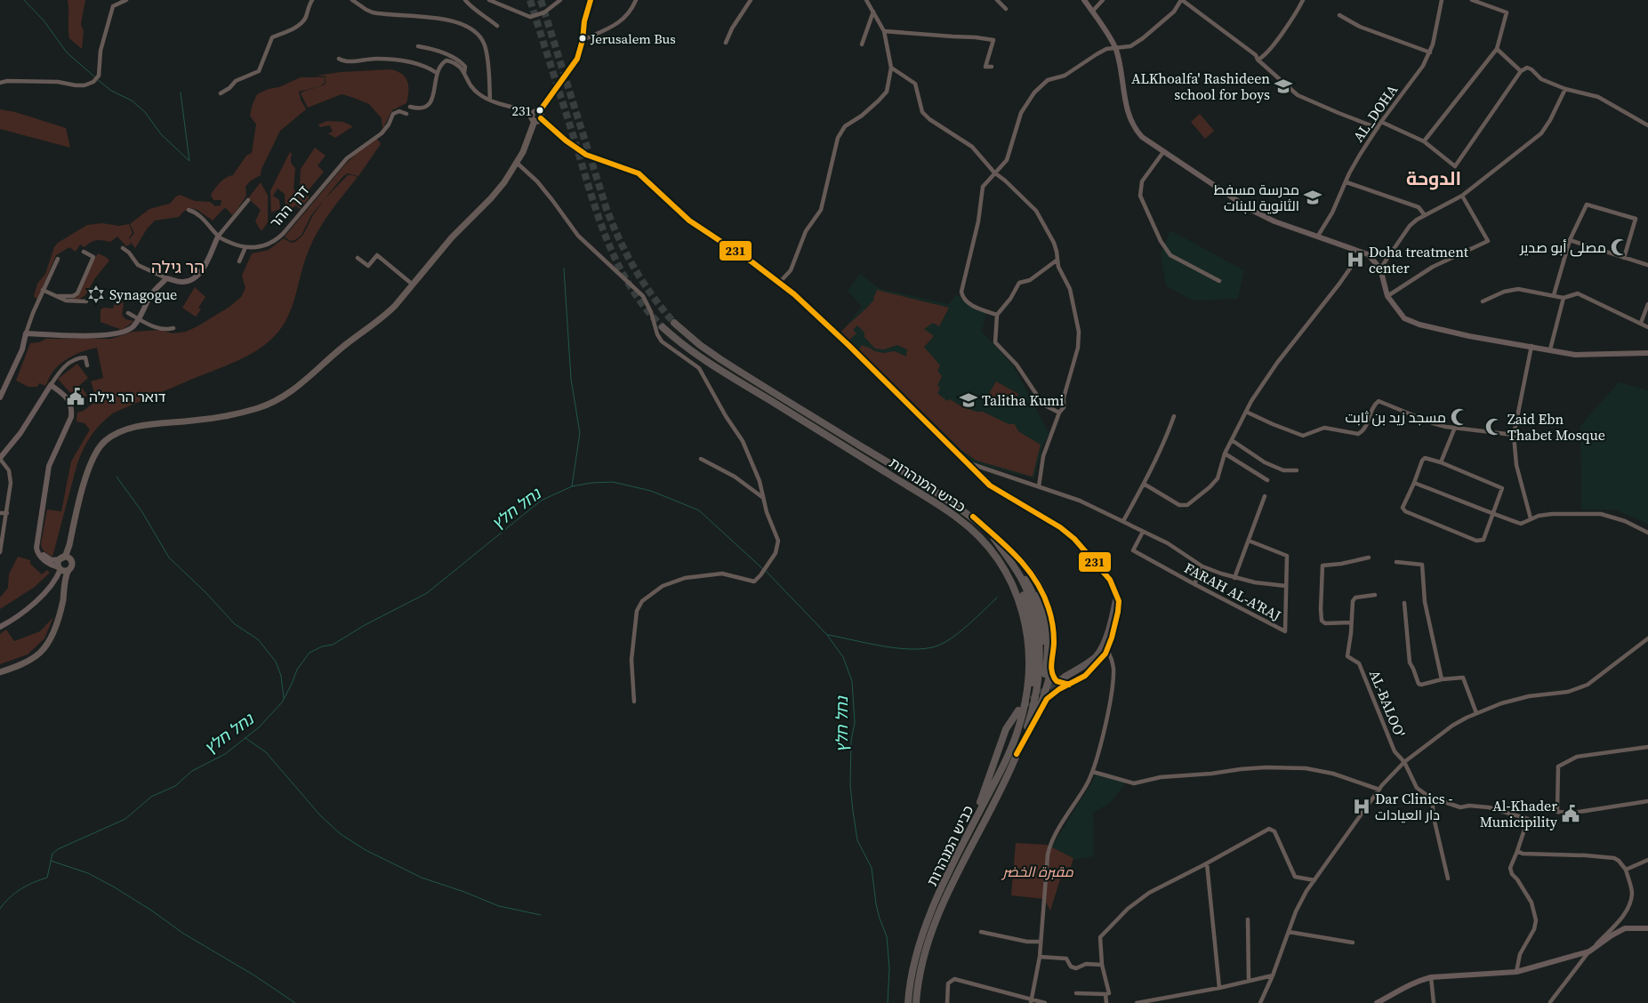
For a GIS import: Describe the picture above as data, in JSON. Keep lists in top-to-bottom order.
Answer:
{
  "streets": {
    "highway": ["כביש המנהרות"],
    "street": [
      "AL_DOHA",
      "דרך ההר",
      "FARAH AL-A'RAJ",
      "AL-BALOO'"
    ]
  },
  "districts": ["الدوحة", "הר גילה"],
  "water": ["נחל חלץ"],
  "parks": ["مقبرة الخضر"],
  "places": {
    "other": ["Jerusalem Bus", "231"],
    "school or university": ["ALKhoalfa' Rashideen school for boys", "مدرسة مسفط الثانوية للبنات", "Talitha Kumi"],
    "mosque": ["مصلى أبو صدير", "مسجد زيد بن ثابت", "Zaid Ebn Thabet Mosque"],
    "hospital": ["Doha treatment center", "Dar Clinics - دار العيادات"],
    "synagogue": ["Synagogue"],
    "public building": ["דואר הר גילה", "Al-Khader Municipility"]
  },
  "lines": ["transit line 231"]
}
